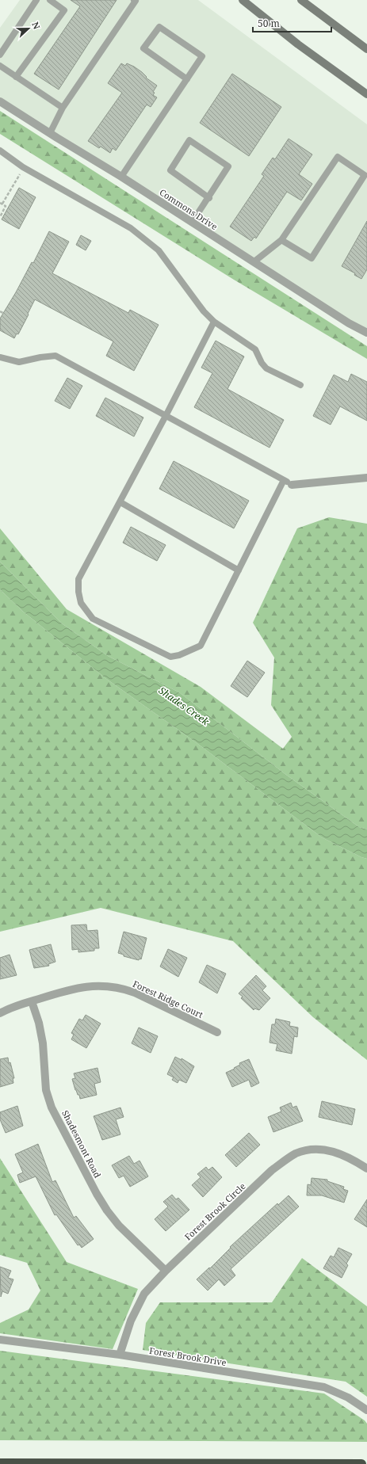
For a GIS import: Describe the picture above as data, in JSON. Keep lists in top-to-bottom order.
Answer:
{
  "streets": {
    "street": [
      "Commons Drive",
      "Forest Ridge Court",
      "Shadesmont Road",
      "Forest Brook Circle",
      "Forest Brook Drive"
    ]
  },
  "crossings": [
    ["Forest Ridge Court", "Shadesmont Road"],
    ["Shadesmont Road", "Forest Brook Circle"],
    ["Forest Brook Circle", "Forest Brook Drive"]
  ],
  "water": ["Shades Creek"],
  "scale_bar": "50 m",
  "north": "right"
}
